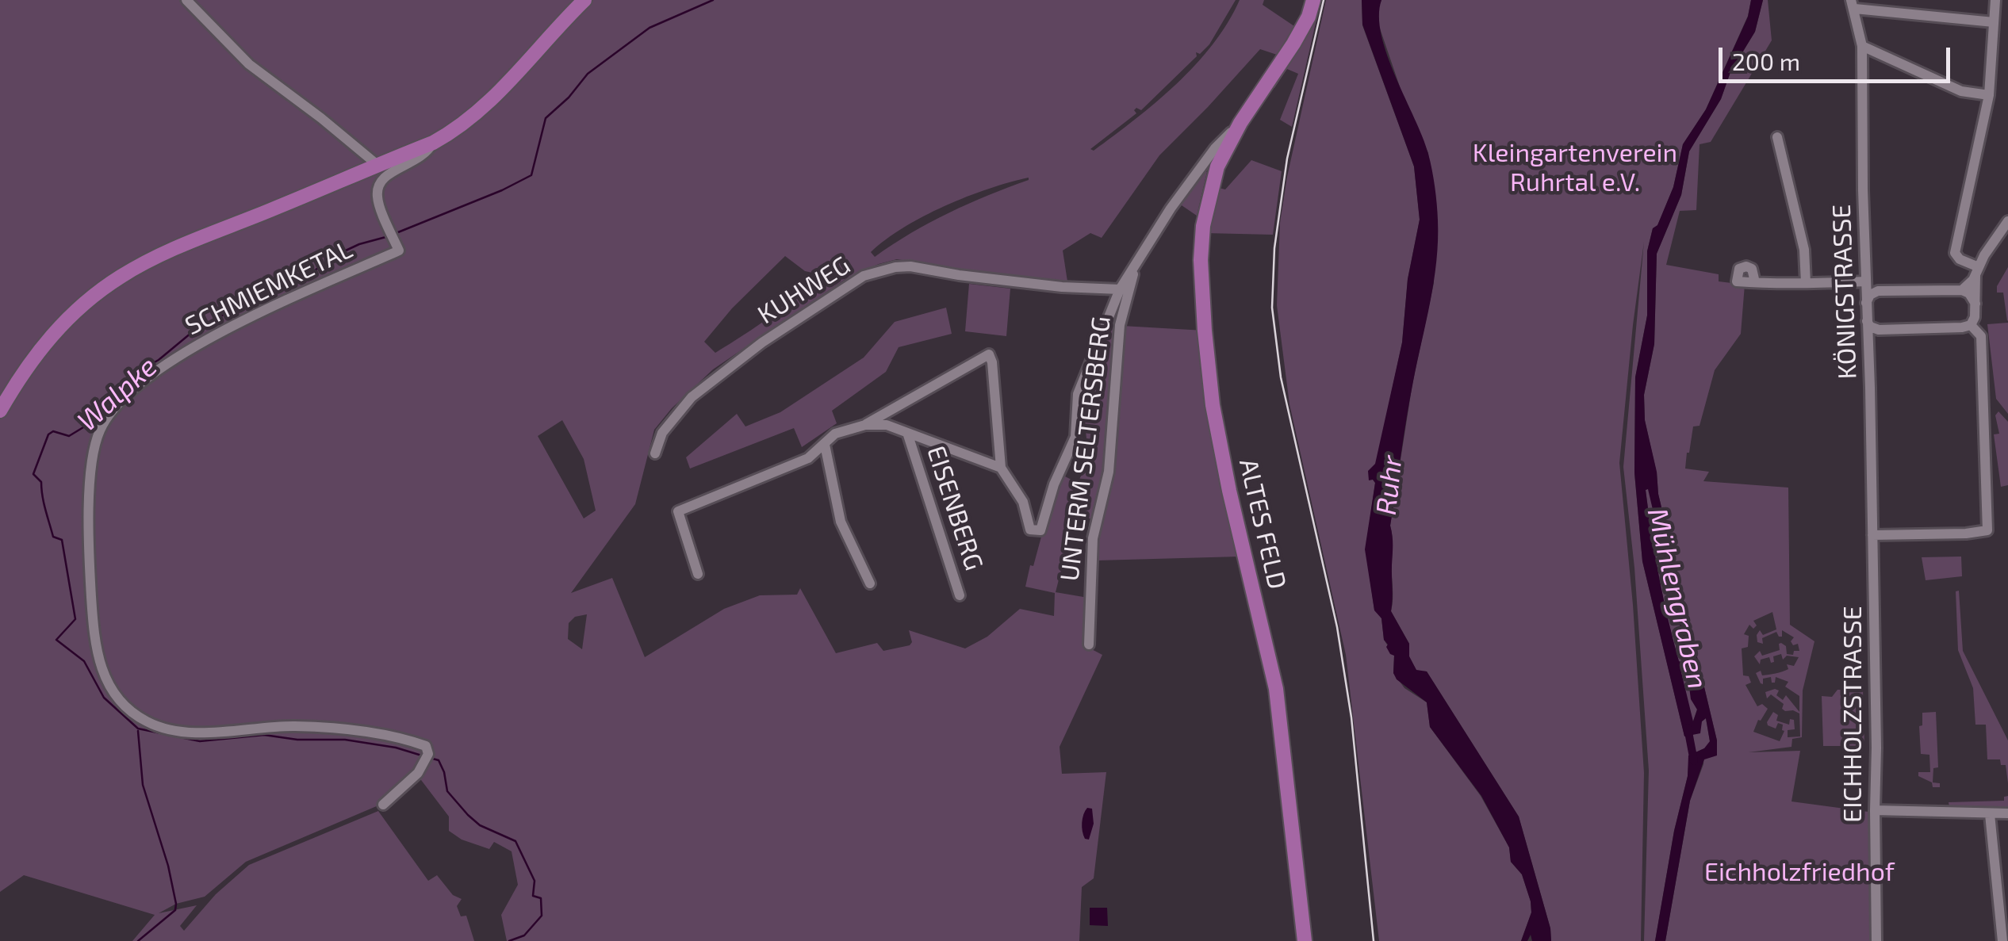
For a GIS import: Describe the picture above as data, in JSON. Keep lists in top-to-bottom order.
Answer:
{
  "streets": {
    "main road": ["ALTES FELD"],
    "street": [
      "SCHMIEMKETAL",
      "KUHWEG",
      "KÖNIGSTRASSE",
      "UNTERM SELTERSBERG",
      "EISENBERG",
      "EICHHOLZSTRASSE"
    ]
  },
  "crossings": [
    ["KÖNIGSTRASSE", "EICHHOLZSTRASSE"]
  ],
  "water": ["Walpke", "Ruhr", "Mühlengraben"],
  "parks": ["Kleingartenverein Ruhrtal e.V.", "Eichholzfriedhof"],
  "scale_bar": "200 m"
}
